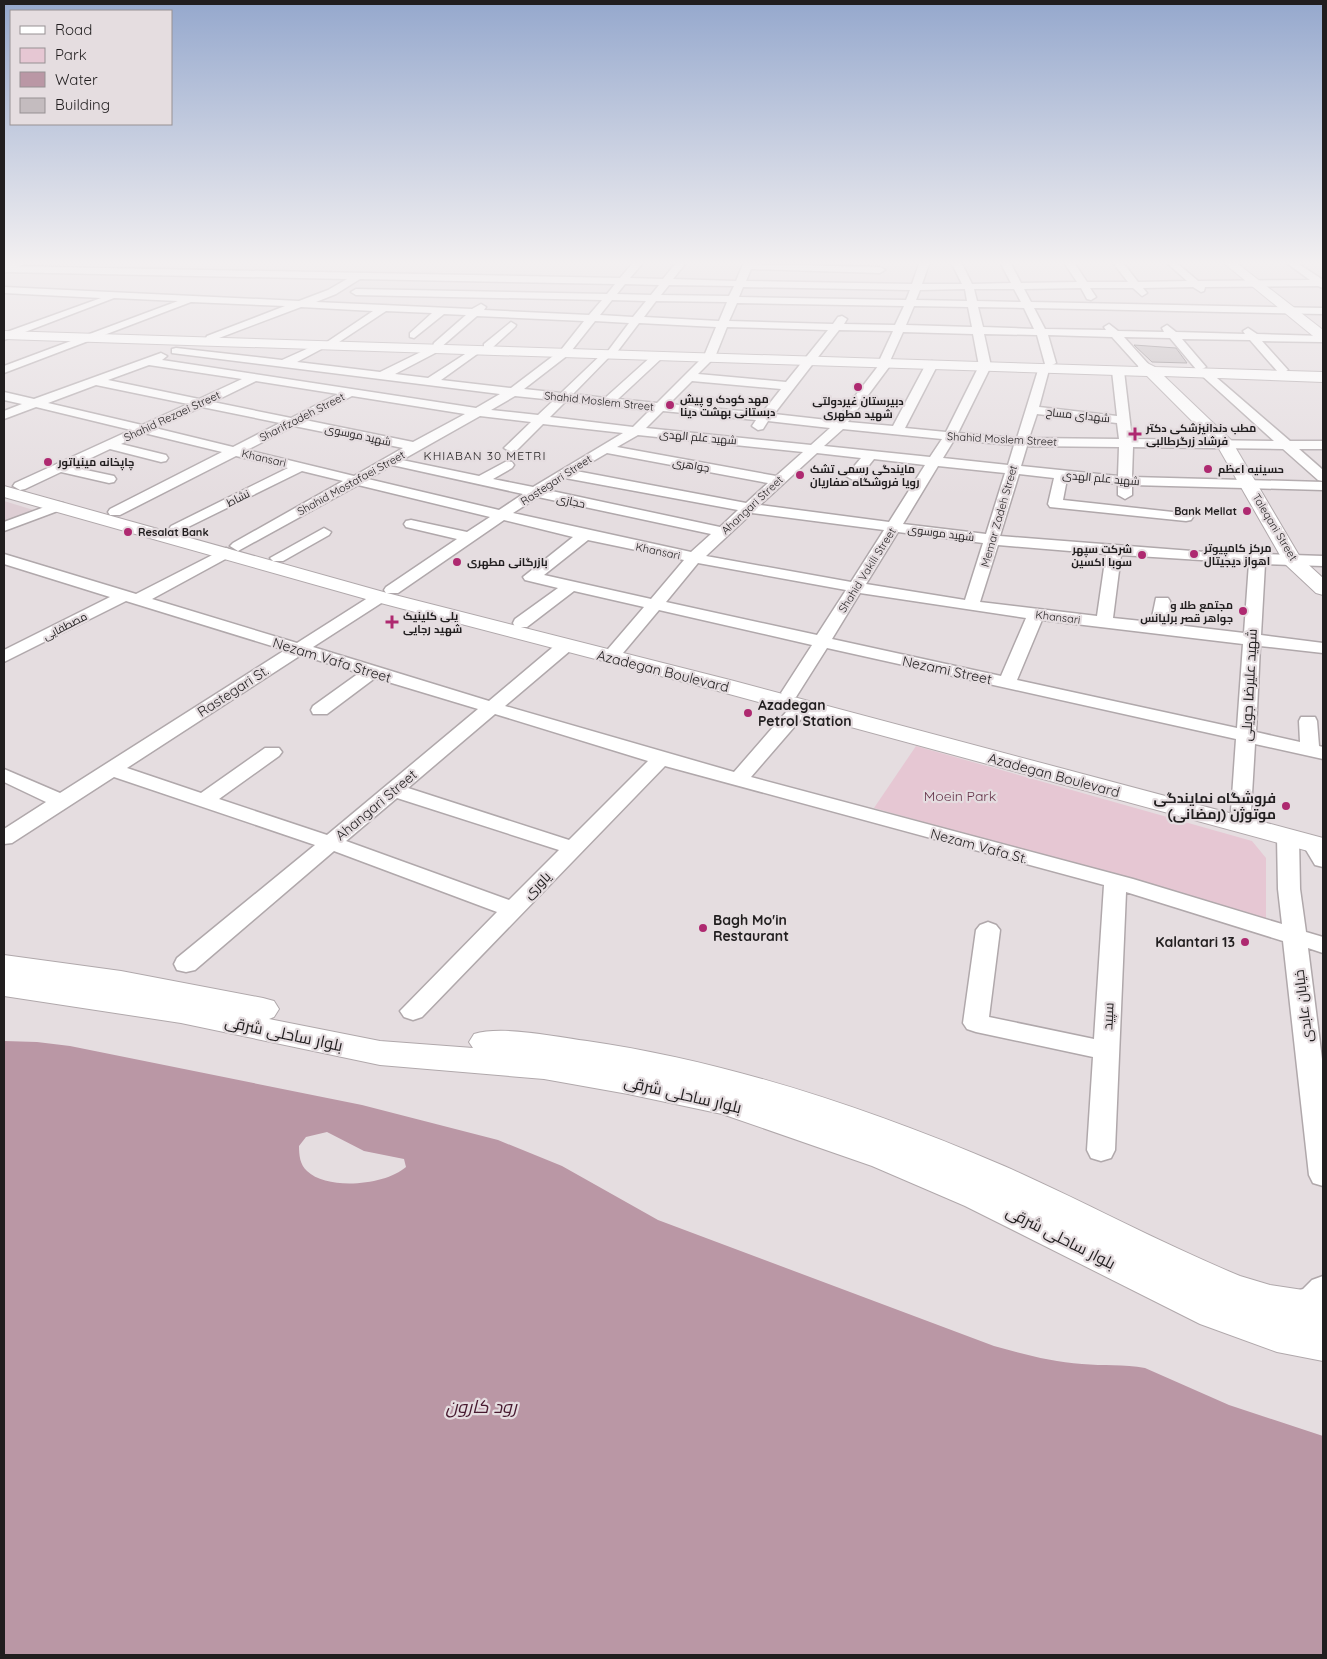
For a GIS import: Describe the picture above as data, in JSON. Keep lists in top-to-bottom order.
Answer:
{
  "streets": {
    "main road": ["Taleqani Street", "Azadegan Boulevard", "بلوار ساحلی شرقی"],
    "street": [
      "Shahid Moslem Street",
      "شهدای مساح",
      "Shahid Rezaei Street",
      "Sharifzadeh Street",
      "شهید موسوی",
      "شهید علم الهدی",
      "Khansari",
      "جواهری",
      "Rastegari Street",
      "Shahid Mostafaei Street",
      "نشاط",
      "حجازی",
      "Ahangari Street",
      "Memar Zadeh Street",
      "Shahid Vakili Street",
      "مصطفایی",
      "Nezam Vafa Street",
      "Nezami Street",
      "شهید علیرضا جویلی",
      "Rastegari St.",
      "Nezam Vafa St.",
      "یاوری",
      "خیابان عابدی",
      "سپید"
    ]
  },
  "crossings": [
    ["Shahid Moslem Street", "Shahid Rezaei Street"],
    ["Shahid Moslem Street", "Sharifzadeh Street"],
    ["Shahid Moslem Street", "Rastegari Street"],
    ["Shahid Moslem Street", "Shahid Mostafaei Street"],
    ["Shahid Moslem Street", "Ahangari Street"],
    ["Shahid Moslem Street", "Memar Zadeh Street"],
    ["Shahid Moslem Street", "Taleqani Street"],
    ["Shahid Moslem Street", "Shahid Vakili Street"],
    ["شهدای مساح", "Memar Zadeh Street"],
    ["Shahid Rezaei Street", "شهید موسوی"],
    ["Shahid Rezaei Street", "شهید علم الهدی"],
    ["Shahid Rezaei Street", "Khansari"],
    ["Shahid Rezaei Street", "Azadegan Boulevard"],
    ["Sharifzadeh Street", "شهید موسوی"],
    ["Sharifzadeh Street", "شهید علم الهدی"],
    ["Sharifzadeh Street", "Khansari"],
    ["Sharifzadeh Street", "Azadegan Boulevard"],
    ["شهید موسوی", "Rastegari Street"],
    ["شهید موسوی", "Shahid Mostafaei Street"],
    ["شهید موسوی", "Ahangari Street"],
    ["شهید موسوی", "Memar Zadeh Street"],
    ["شهید موسوی", "Taleqani Street"],
    ["شهید موسوی", "Shahid Vakili Street"],
    ["شهید موسوی", "شهید علیرضا جویلی"],
    ["شهید علم الهدی", "Rastegari Street"],
    ["شهید علم الهدی", "Shahid Mostafaei Street"],
    ["شهید علم الهدی", "Ahangari Street"],
    ["شهید علم الهدی", "Memar Zadeh Street"],
    ["شهید علم الهدی", "Taleqani Street"],
    ["شهید علم الهدی", "Shahid Vakili Street"],
    ["Khansari", "Rastegari Street"],
    ["Khansari", "Shahid Mostafaei Street"],
    ["Khansari", "نشاط"],
    ["Khansari", "Ahangari Street"],
    ["Khansari", "Memar Zadeh Street"],
    ["Khansari", "Shahid Vakili Street"],
    ["Khansari", "Nezami Street"],
    ["Khansari", "شهید علیرضا جویلی"],
    ["جواهری", "Rastegari Street"],
    ["جواهری", "Ahangari Street"],
    ["Rastegari Street", "حجازی"],
    ["Rastegari Street", "Azadegan Boulevard"],
    ["Rastegari Street", "Rastegari St."],
    ["Shahid Mostafaei Street", "حجازی"],
    ["Shahid Mostafaei Street", "مصطفایی"],
    ["Shahid Mostafaei Street", "Nezam Vafa Street"],
    ["Shahid Mostafaei Street", "Azadegan Boulevard"],
    ["نشاط", "Azadegan Boulevard"],
    ["حجازی", "Ahangari Street"],
    ["Ahangari Street", "Nezam Vafa Street"],
    ["Ahangari Street", "Nezami Street"],
    ["Ahangari Street", "Azadegan Boulevard"],
    ["Shahid Vakili Street", "Nezami Street"],
    ["Shahid Vakili Street", "Azadegan Boulevard"],
    ["Shahid Vakili Street", "Nezam Vafa St."],
    ["مصطفایی", "Nezam Vafa Street"],
    ["Nezam Vafa Street", "Rastegari St."],
    ["Nezam Vafa Street", "Nezam Vafa St."],
    ["Nezam Vafa Street", "یاوری"],
    ["Nezami Street", "شهید علیرضا جویلی"],
    ["Azadegan Boulevard", "شهید علیرضا جویلی"],
    ["Azadegan Boulevard", "Rastegari St."],
    ["Azadegan Boulevard", "خیابان عابدی"],
    ["Nezam Vafa St.", "یاوری"],
    ["Nezam Vafa St.", "خیابان عابدی"],
    ["Nezam Vafa St.", "سپید"],
    ["یاوری", "بلوار ساحلی شرقی"]
  ],
  "districts": ["KHIABAN 30 METRI"],
  "water": ["رود کارون"],
  "parks": ["Moein Park"],
  "places": {
    "other": [
      "دبیرستان غیردولتی شهید مطهری",
      "مهد کودک و پیش دبستانی بهشت دینا",
      "چاپخانه مینیاتور",
      "حسینیه اعظم",
      "مایندگی رسمی تشک رویا فروشگاه صفاریان",
      "Bank Mellat",
      "Resalat Bank",
      "مرکز کامپیوتر اهواز دیجیتال",
      "شرکت سپهر سوبا اکسین",
      "بازرگانی مطهری",
      "مجتمع طلا و جواهر قصر برليانس",
      "Azadegan Petrol Station",
      "فروشگاه نمایندگی موتوژن (رمضانی)",
      "Bagh Mo'in Restaurant",
      "Kalantari 13"
    ],
    "health": ["مطب دندانپزشکی دکتر فرشاد زرگرطالبی", "پلی کلینیک شهید رجایی"]
  },
  "legend": [
    "Road",
    "Park",
    "Water",
    "Building"
  ]
}
